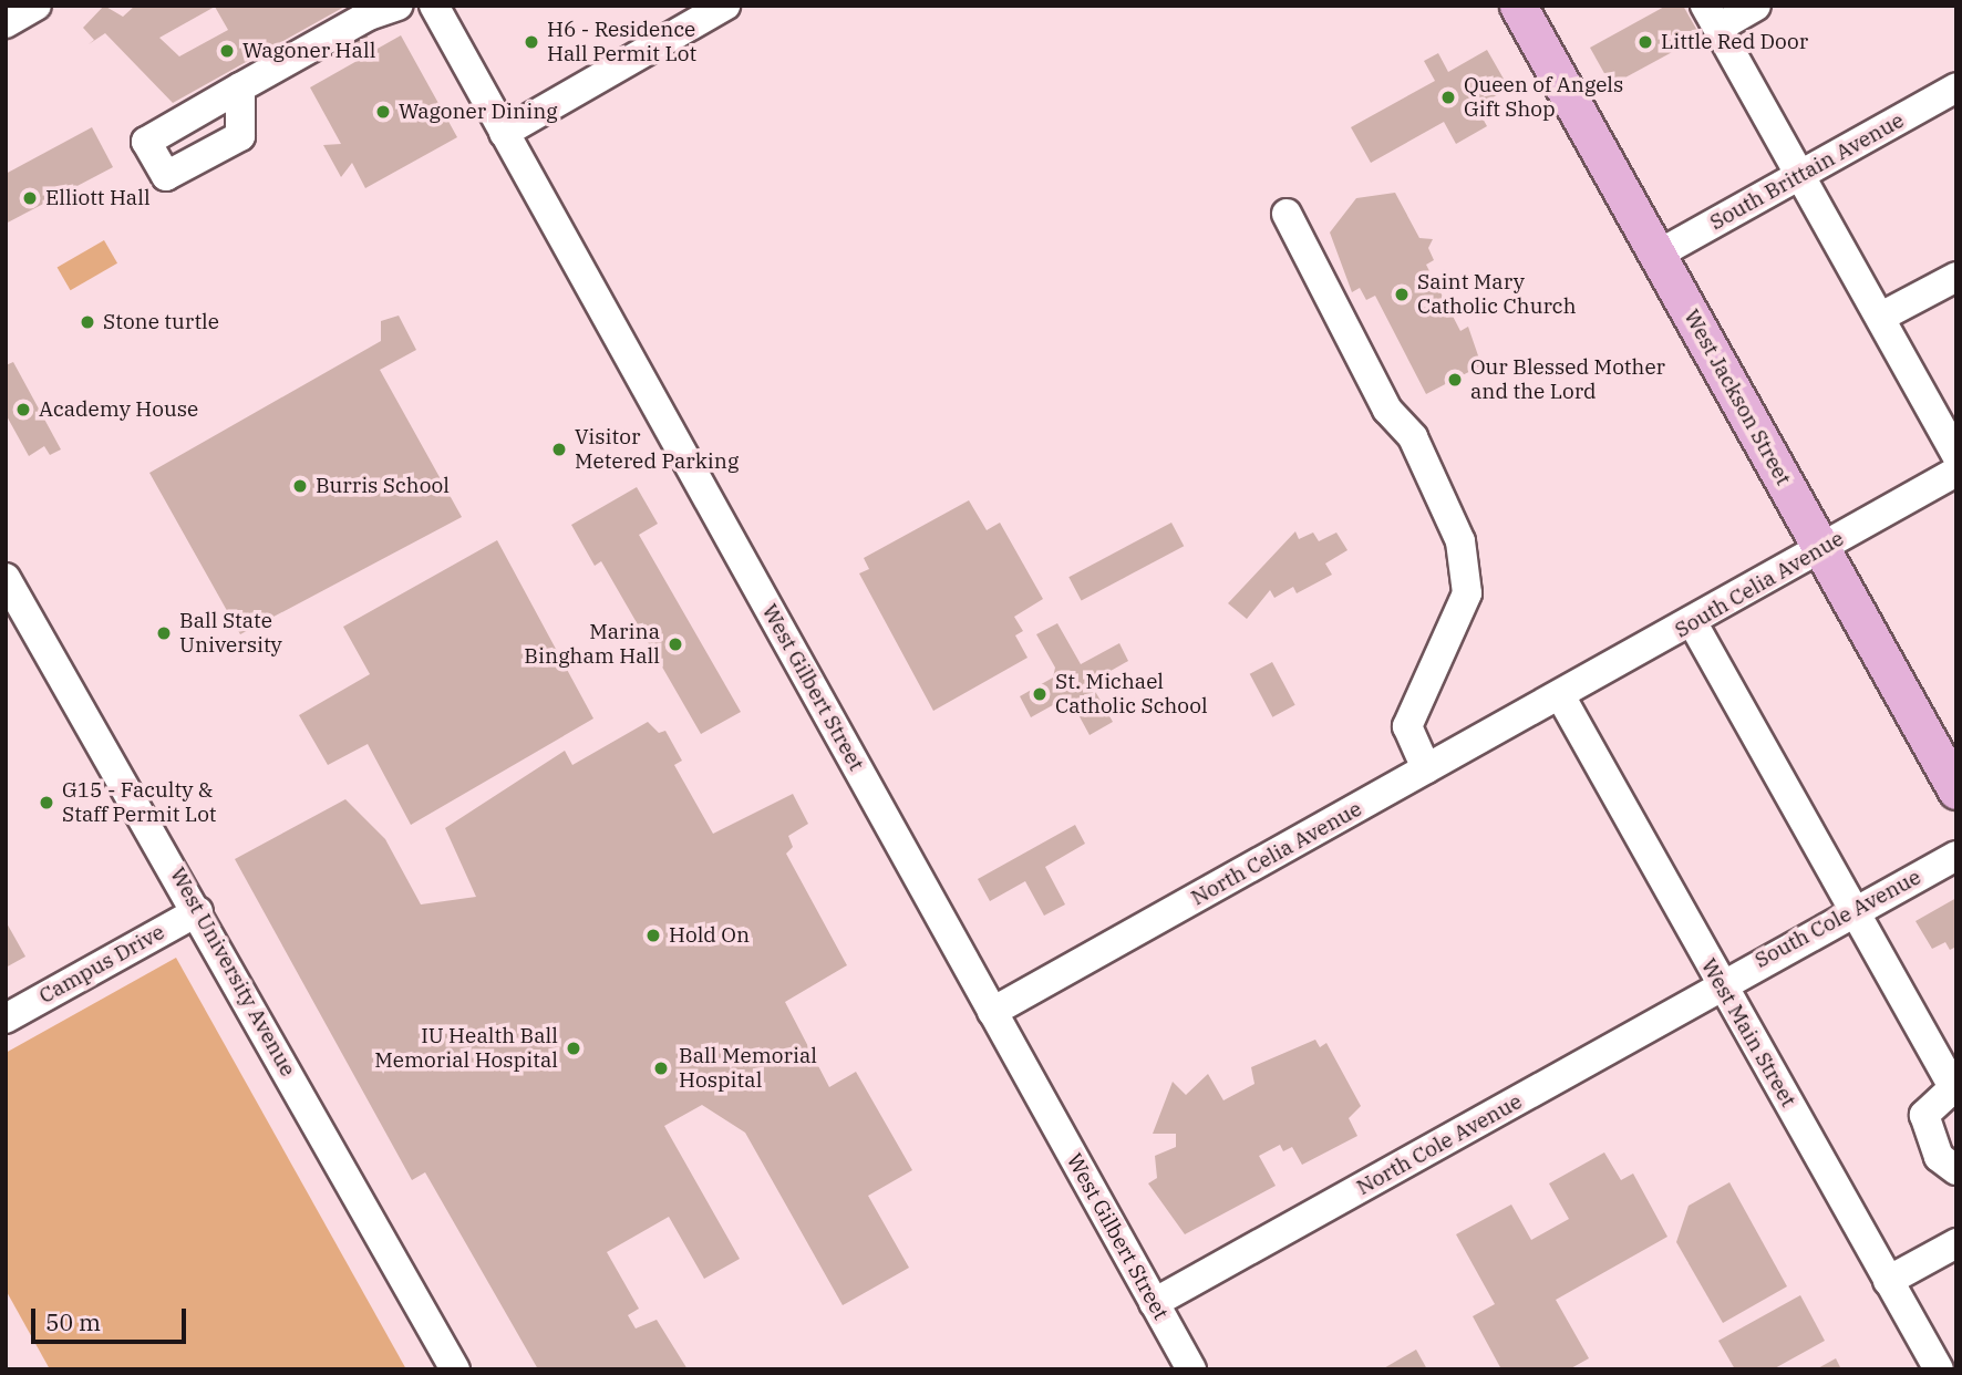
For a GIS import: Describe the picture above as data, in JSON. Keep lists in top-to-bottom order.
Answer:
{
  "streets": {
    "main road": ["West Jackson Street"],
    "street": [
      "South Brittain Avenue",
      "South Celia Avenue",
      "West Gilbert Street",
      "North Celia Avenue",
      "South Cole Avenue",
      "Campus Drive",
      "West University Avenue",
      "West Main Street",
      "North Cole Avenue"
    ]
  },
  "crossings": [
    ["South Brittain Avenue", "West Jackson Street"],
    ["West Jackson Street", "South Celia Avenue"],
    ["South Celia Avenue", "North Celia Avenue"],
    ["South Celia Avenue", "West Main Street"],
    ["West Gilbert Street", "North Celia Avenue"],
    ["West Gilbert Street", "North Cole Avenue"],
    ["North Celia Avenue", "West Main Street"],
    ["South Cole Avenue", "West Main Street"],
    ["South Cole Avenue", "North Cole Avenue"],
    ["Campus Drive", "West University Avenue"],
    ["West Main Street", "North Cole Avenue"]
  ],
  "places": [
    "H6 - Residence Hall Permit Lot",
    "Little Red Door",
    "Wagoner Hall",
    "Queen of Angels Gift Shop",
    "Wagoner Dining",
    "Elliott Hall",
    "Saint Mary Catholic Church",
    "Stone turtle",
    "Our Blessed Mother and the Lord",
    "Academy House",
    "Visitor Metered Parking",
    "Burris School",
    "Ball State University",
    "Marina Bingham Hall",
    "St. Michael Catholic School",
    "G15 - Faculty & Staff Permit Lot",
    "Hold On",
    "IU Health Ball Memorial Hospital",
    "Ball Memorial Hospital"
  ],
  "scale_bar": "50 m"
}
